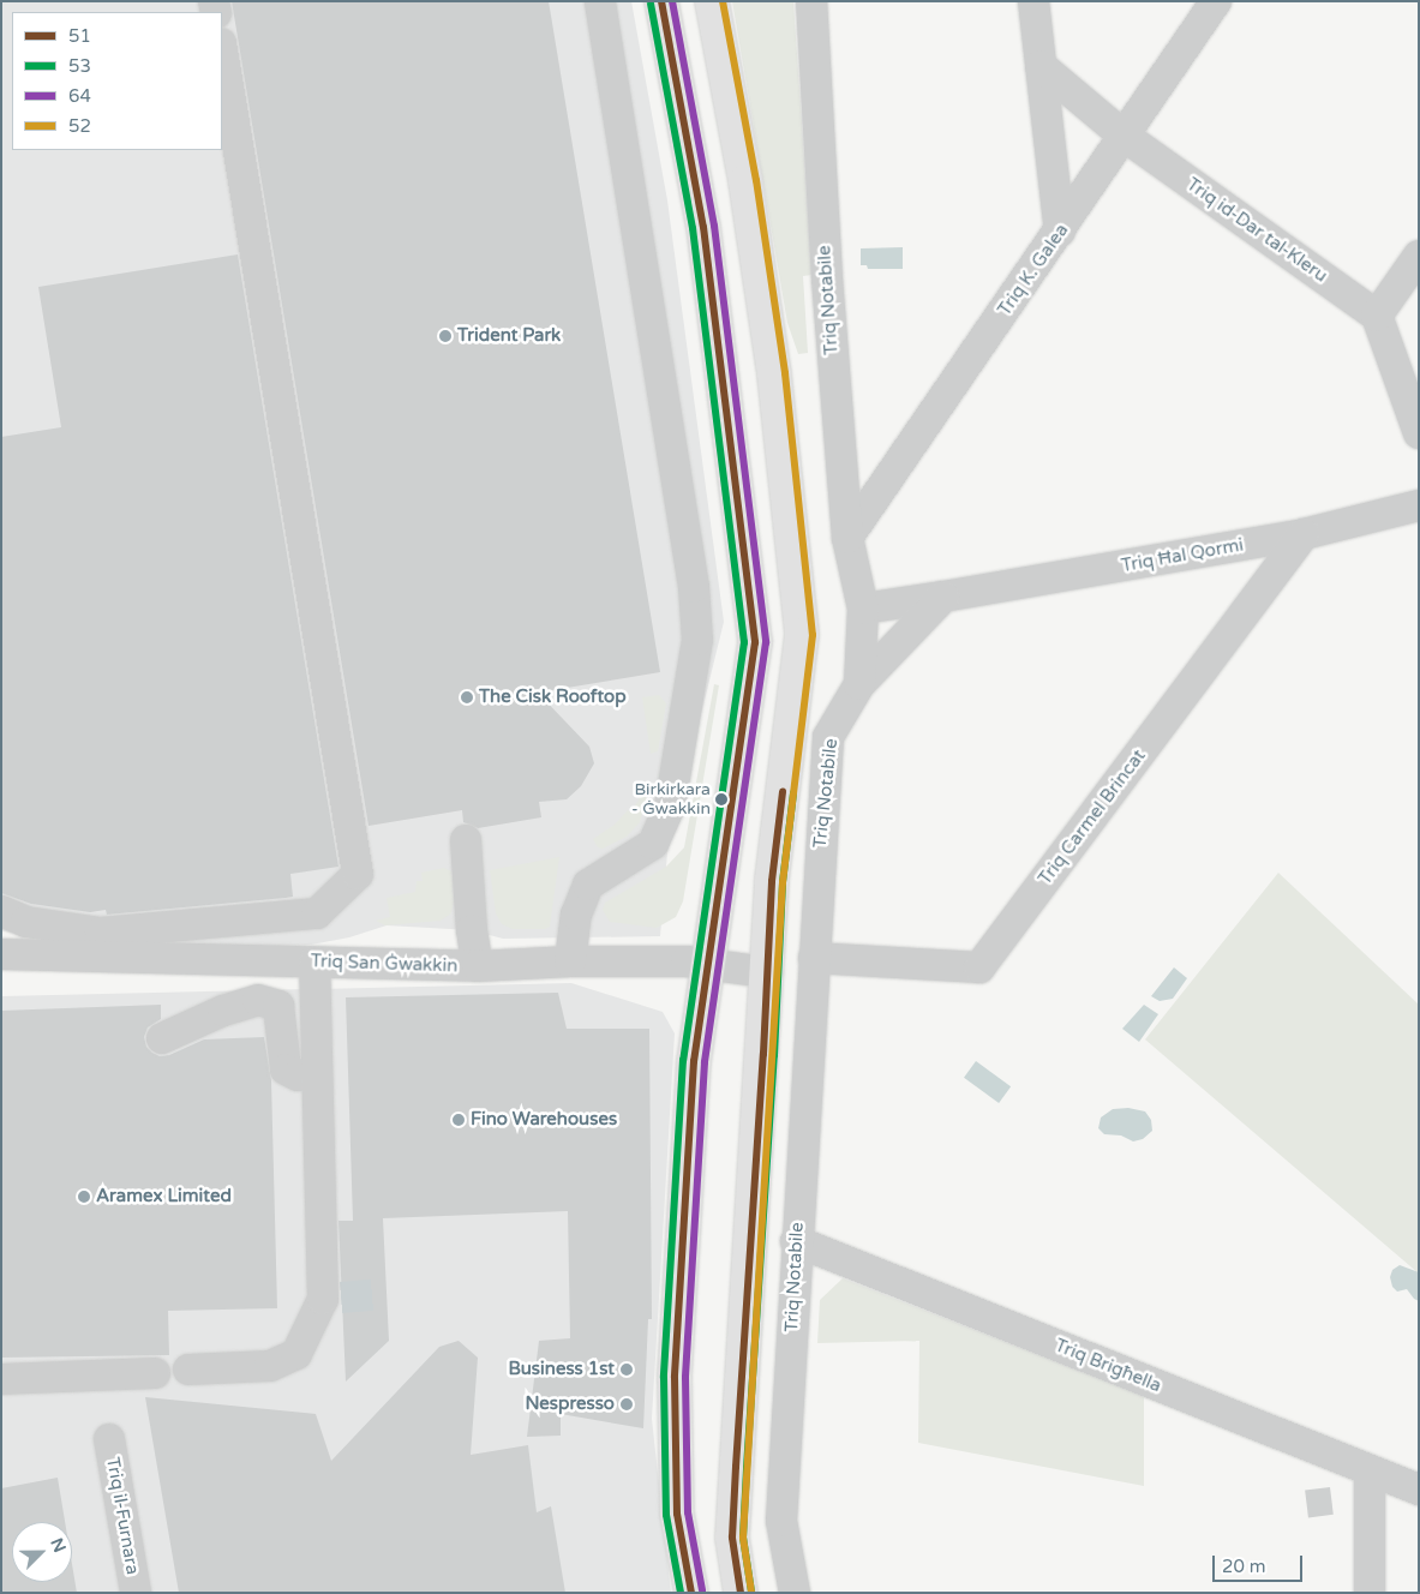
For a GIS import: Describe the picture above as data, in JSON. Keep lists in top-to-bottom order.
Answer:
{
  "streets": {
    "street": [
      "Triq id-Dar tal-Kleru",
      "Triq K. Galea",
      "Triq Notabile",
      "Triq Ħal Qormi",
      "Triq Carmel Brincat",
      "Triq San Ġwakkin",
      "Triq Brigħella",
      "Triq il-Furnara"
    ]
  },
  "crossings": [
    ["Triq id-Dar tal-Kleru", "Triq K. Galea"],
    ["Triq K. Galea", "Triq Notabile"],
    ["Triq Notabile", "Triq Ħal Qormi"],
    ["Triq Notabile", "Triq Carmel Brincat"],
    ["Triq Notabile", "Triq Brigħella"],
    ["Triq Ħal Qormi", "Triq Carmel Brincat"]
  ],
  "places": [
    "Trident Park",
    "The Cisk Rooftop",
    "Birkirkara - Ġwakkin",
    "Fino Warehouses",
    "Aramex Limited",
    "Business 1st",
    "Nespresso"
  ],
  "lines": [
    "transit line 51",
    "transit line 64",
    "transit line 52",
    "transit line 53"
  ],
  "legend": [
    "51",
    "53",
    "64",
    "52"
  ],
  "scale_bar": "20 m",
  "north": "top right"
}
